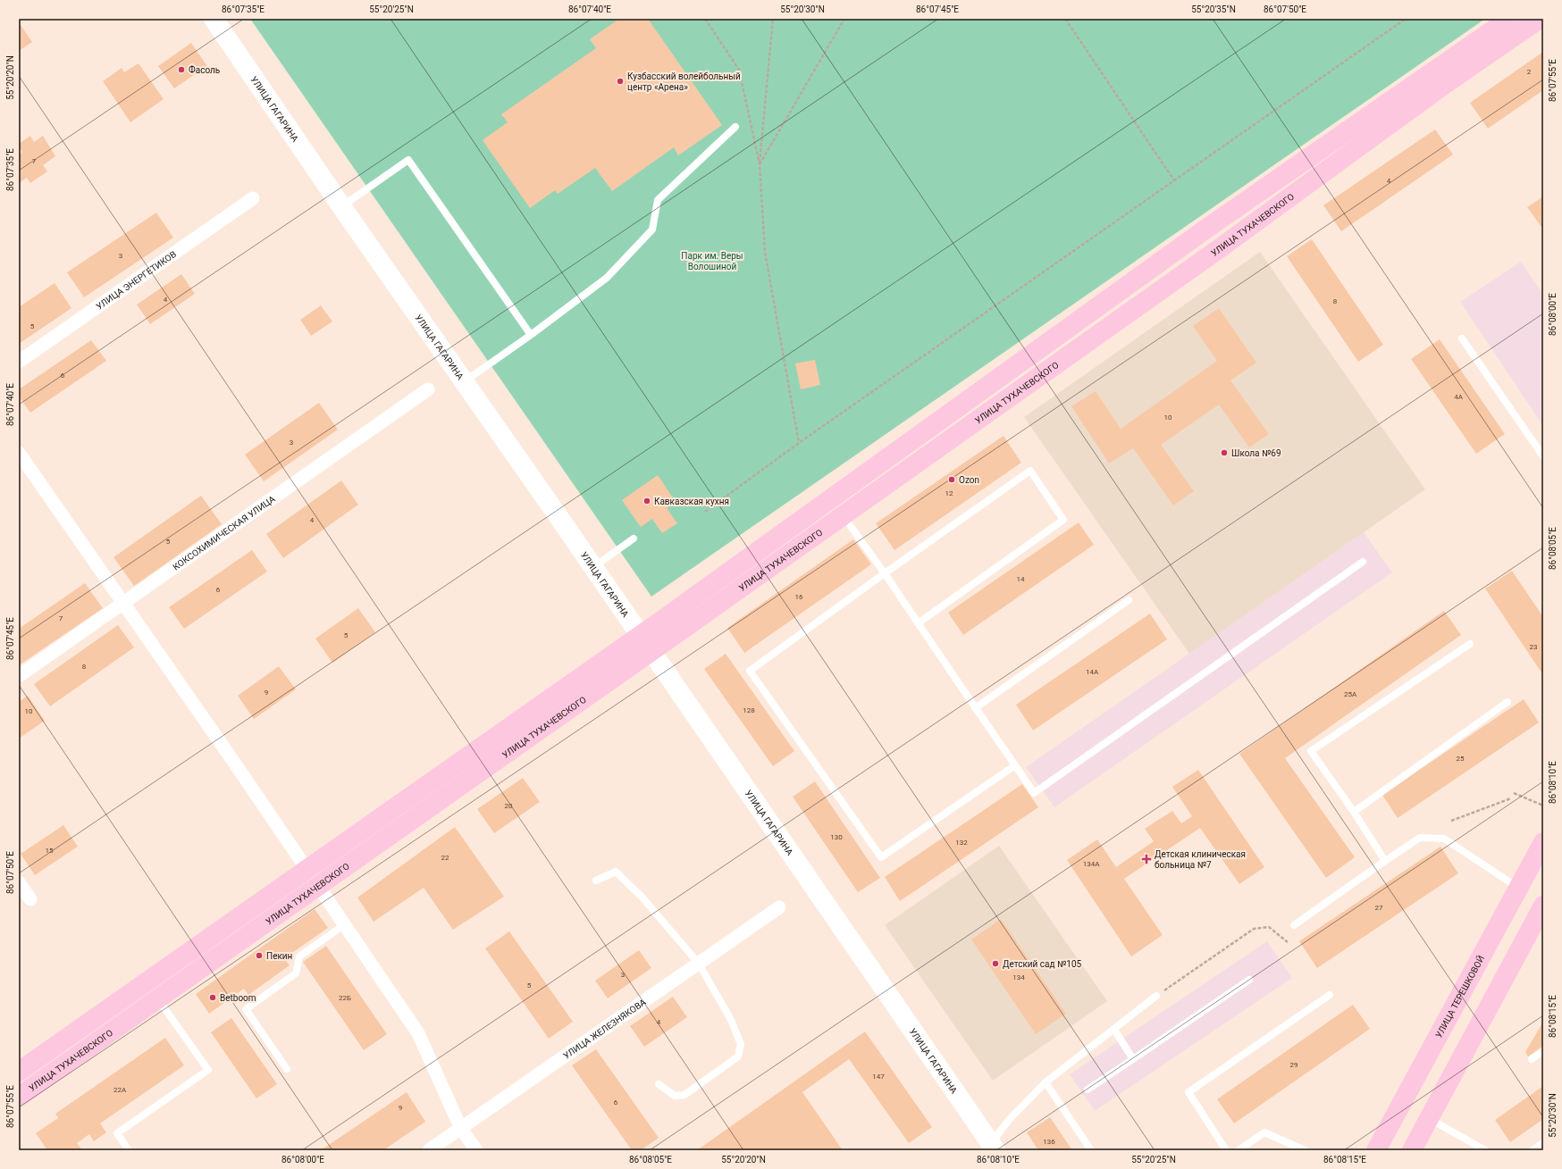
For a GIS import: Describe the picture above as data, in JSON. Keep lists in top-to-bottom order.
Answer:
{
  "streets": {
    "main road": ["УЛИЦА ТУХАЧЕВСКОГО", "УЛИЦА ТЕРЕШКОВОЙ"],
    "street": [
      "УЛИЦА ГАГАРИНА",
      "УЛИЦА ЭНЕРГЕТИКОВ",
      "КОКСОХИМИЧЕСКАЯ УЛИЦА",
      "УЛИЦА ЖЕЛЕЗНЯКОВА"
    ]
  },
  "crossings": [
    ["УЛИЦА ГАГАРИНА", "УЛИЦА ТУХАЧЕВСКОГО"]
  ],
  "parks": ["Парк им. Веры Волошиной"],
  "places": {
    "other": [
      "Фасоль",
      "Кузбасский волейбольный центр «Арена»",
      "Школа №69",
      "Ozon",
      "Кавказская кухня",
      "Пекин",
      "Детский сад №105",
      "Betboom"
    ],
    "health": ["Детская клиническая больница №7"]
  },
  "house_numbers": [
    "2",
    "7",
    "4",
    "3",
    "4",
    "8",
    "5",
    "6",
    "4А",
    "10",
    "3",
    "12",
    "4",
    "5",
    "14",
    "6",
    "16",
    "7",
    "5",
    "23",
    "8",
    "14А",
    "9",
    "25А",
    "128",
    "10",
    "25",
    "20",
    "130",
    "132",
    "15",
    "22",
    "134А",
    "27",
    "3",
    "134",
    "5",
    "22Б",
    "4",
    "29",
    "147",
    "22А",
    "6",
    "9",
    "136"
  ],
  "coordinates": [
    "86°07'35\"E",
    "55°20'25\"N",
    "86°07'40\"E",
    "55°20'30\"N",
    "86°07'45\"E",
    "55°20'35\"N",
    "86°07'50\"E",
    "55°20'20\"N",
    "86°07'55\"E",
    "86°08'00\"E",
    "86°08'05\"E",
    "86°08'10\"E",
    "86°08'15\"E"
  ]
}
